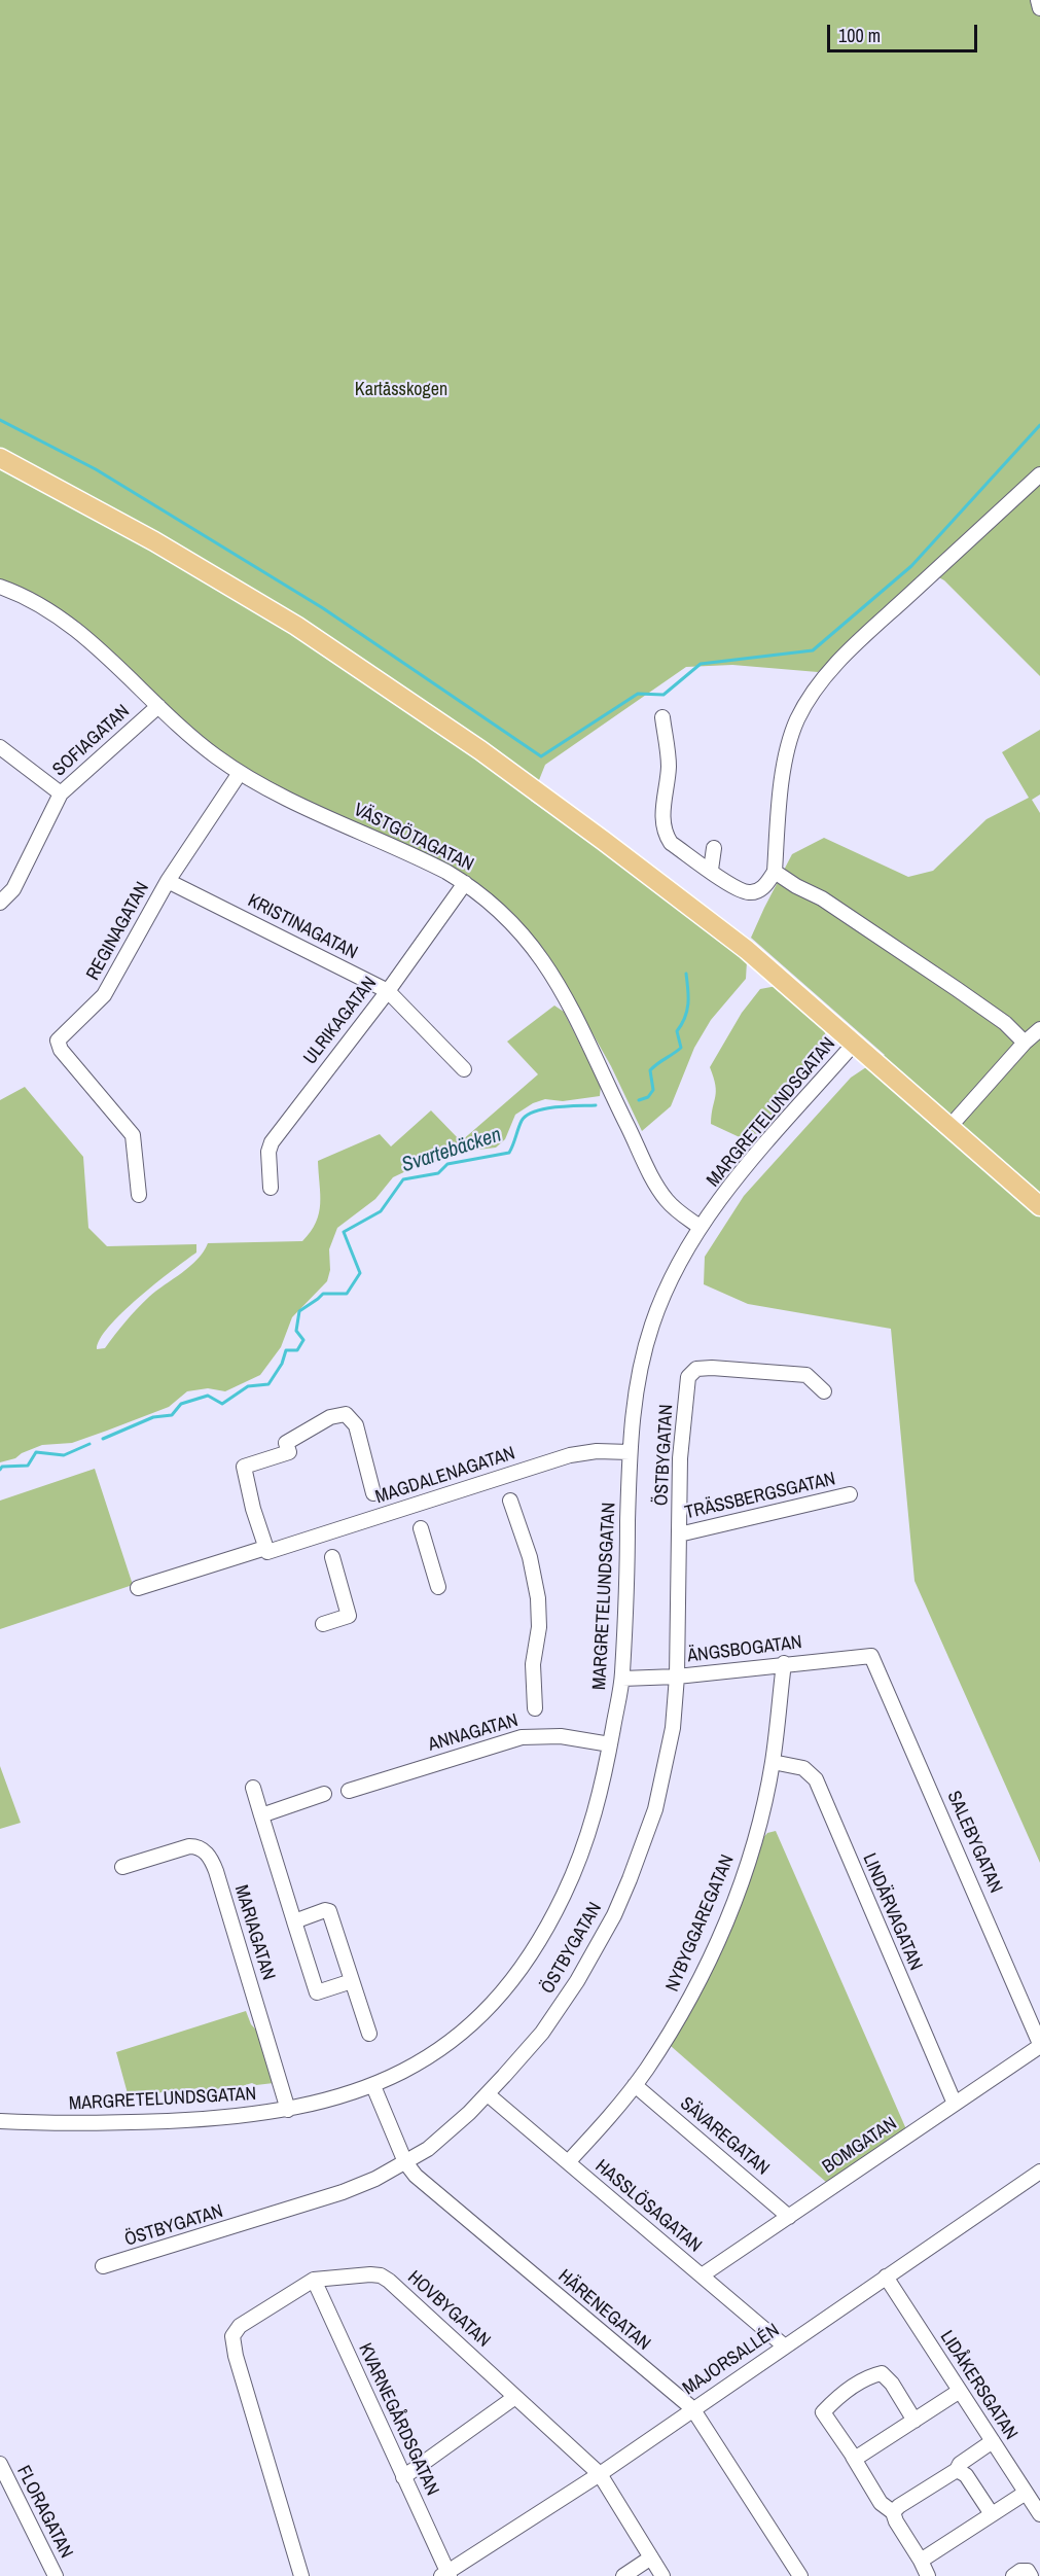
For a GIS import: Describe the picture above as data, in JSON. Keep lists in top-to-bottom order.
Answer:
{
  "streets": {
    "street": [
      "SOFIAGATAN",
      "VÄSTGÖTAGATAN",
      "KRISTINAGATAN",
      "REGINAGATAN",
      "ULRIKAGATAN",
      "MARGRETELUNDSGATAN",
      "ÖSTBYGATAN",
      "MAGDALENAGATAN",
      "TRÄSSBERGSGATAN",
      "ÄNGSBOGATAN",
      "ANNAGATAN",
      "SALEBYGATAN",
      "LINDÄRVAGATAN",
      "NYBYGGAREGATAN",
      "MARIAGATAN",
      "SÄVAREGATAN",
      "BOMGATAN",
      "HASSLÖSAGATAN",
      "HOVBYGATAN",
      "HÄRENEGATAN",
      "MAJORSALLÉN",
      "LIDÅKERSGATAN",
      "KVARNEGÅRDSGATAN",
      "FLORAGATAN"
    ]
  },
  "crossings": [
    ["SOFIAGATAN", "VÄSTGÖTAGATAN"],
    ["VÄSTGÖTAGATAN", "REGINAGATAN"],
    ["VÄSTGÖTAGATAN", "ULRIKAGATAN"],
    ["VÄSTGÖTAGATAN", "MARGRETELUNDSGATAN"],
    ["KRISTINAGATAN", "REGINAGATAN"],
    ["KRISTINAGATAN", "ULRIKAGATAN"],
    ["MARGRETELUNDSGATAN", "MAGDALENAGATAN"],
    ["MARGRETELUNDSGATAN", "ÄNGSBOGATAN"],
    ["MARGRETELUNDSGATAN", "ANNAGATAN"],
    ["MARGRETELUNDSGATAN", "MARIAGATAN"],
    ["MARGRETELUNDSGATAN", "HÄRENEGATAN"],
    ["ÖSTBYGATAN", "TRÄSSBERGSGATAN"],
    ["ÖSTBYGATAN", "ÄNGSBOGATAN"],
    ["ÖSTBYGATAN", "HASSLÖSAGATAN"],
    ["ÖSTBYGATAN", "HÄRENEGATAN"],
    ["ÄNGSBOGATAN", "SALEBYGATAN"],
    ["ÄNGSBOGATAN", "NYBYGGAREGATAN"],
    ["SALEBYGATAN", "BOMGATAN"],
    ["LINDÄRVAGATAN", "NYBYGGAREGATAN"],
    ["LINDÄRVAGATAN", "BOMGATAN"],
    ["NYBYGGAREGATAN", "SÄVAREGATAN"],
    ["NYBYGGAREGATAN", "HASSLÖSAGATAN"],
    ["SÄVAREGATAN", "BOMGATAN"],
    ["BOMGATAN", "HASSLÖSAGATAN"],
    ["HASSLÖSAGATAN", "MAJORSALLÉN"],
    ["HOVBYGATAN", "MAJORSALLÉN"],
    ["HOVBYGATAN", "KVARNEGÅRDSGATAN"],
    ["HÄRENEGATAN", "MAJORSALLÉN"],
    ["MAJORSALLÉN", "LIDÅKERSGATAN"],
    ["MAJORSALLÉN", "KVARNEGÅRDSGATAN"]
  ],
  "water": ["Svartebäcken"],
  "parks": ["Kartåsskogen"],
  "scale_bar": "100 m"
}
